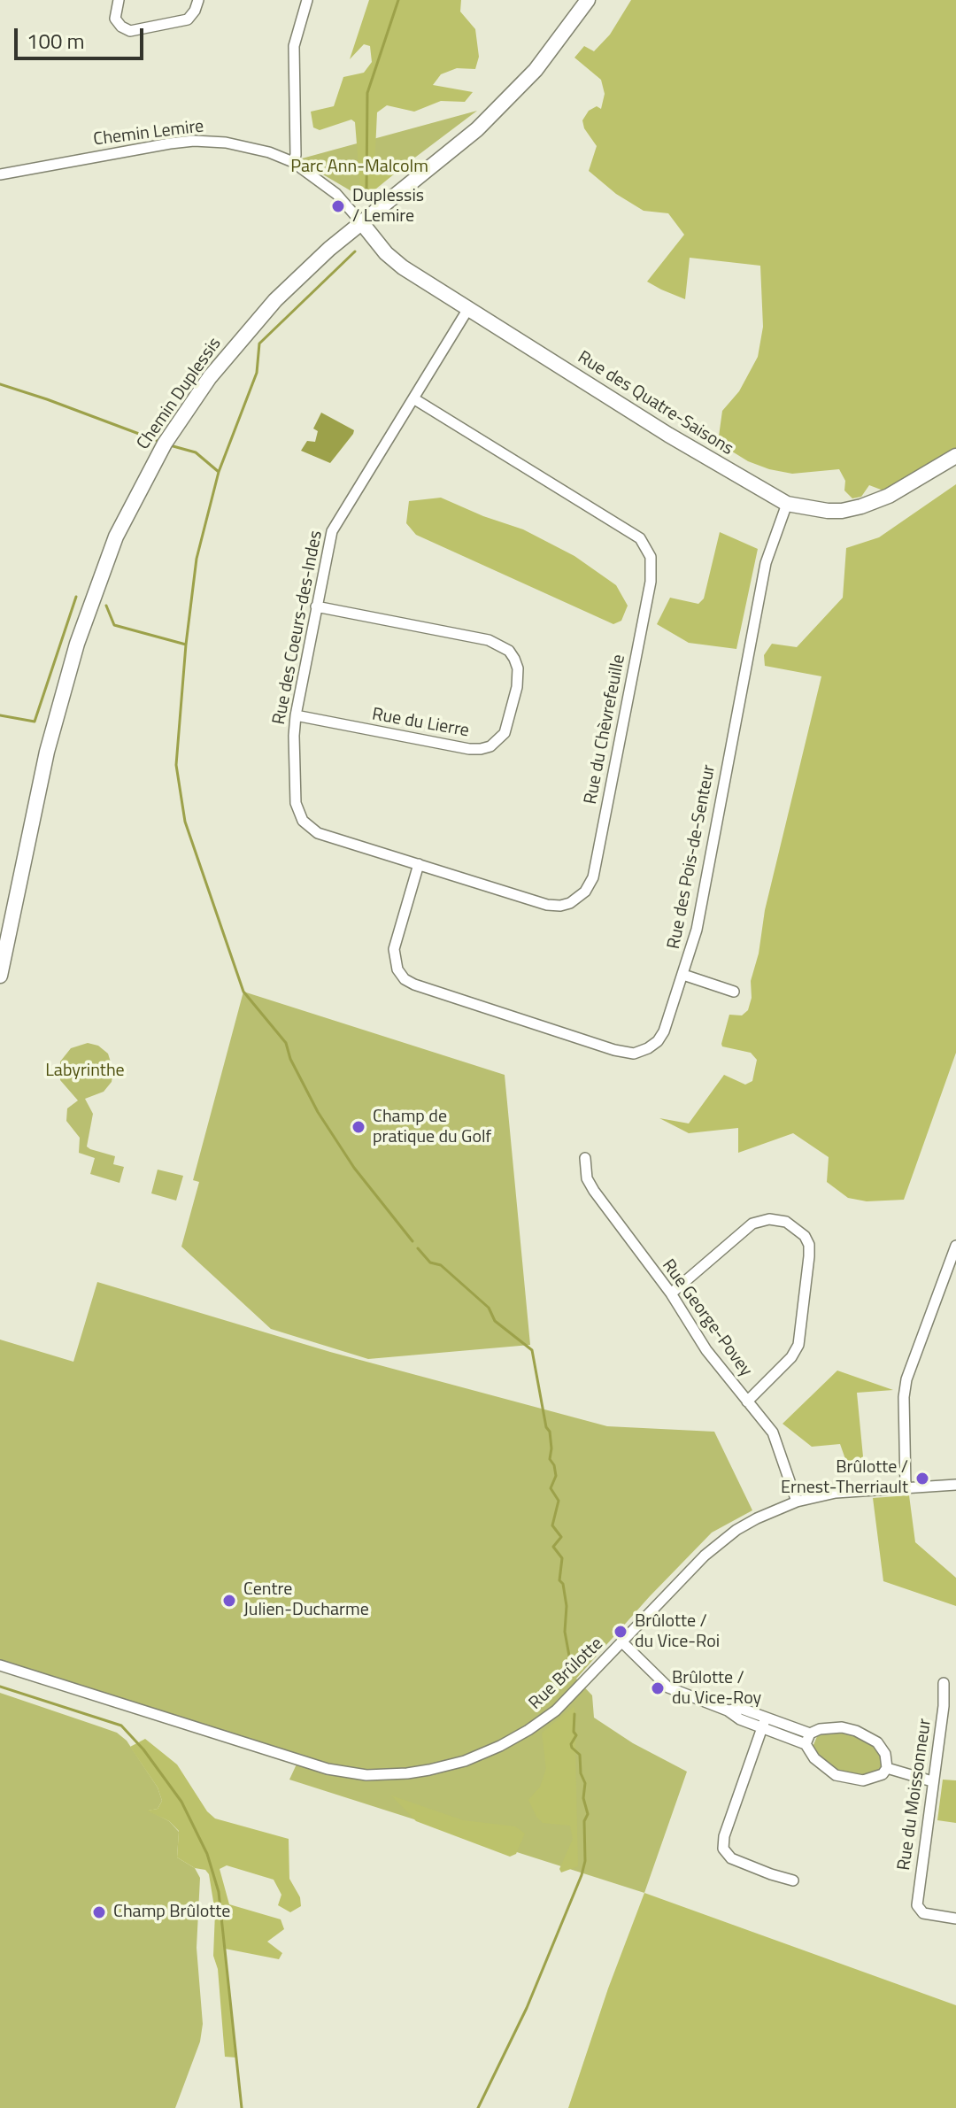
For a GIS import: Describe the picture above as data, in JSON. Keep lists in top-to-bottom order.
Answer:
{
  "streets": {
    "street": [
      "Chemin Lemire",
      "Chemin Duplessis",
      "Rue des Quatre-Saisons",
      "Rue des Coeurs-des-Indes",
      "Rue du Lierre",
      "Rue du Chèvrefeuille",
      "Rue des Pois-de-Senteur",
      "Rue George-Povey",
      "Rue Brûlotte",
      "Rue du Moissonneur"
    ]
  },
  "crossings": [
    ["Chemin Lemire", "Chemin Duplessis"],
    ["Chemin Lemire", "Rue des Quatre-Saisons"],
    ["Chemin Duplessis", "Rue des Quatre-Saisons"],
    ["Rue des Quatre-Saisons", "Rue des Coeurs-des-Indes"],
    ["Rue des Quatre-Saisons", "Rue des Pois-de-Senteur"],
    ["Rue des Coeurs-des-Indes", "Rue du Lierre"],
    ["Rue des Coeurs-des-Indes", "Rue du Chèvrefeuille"],
    ["Rue du Chèvrefeuille", "Rue des Pois-de-Senteur"],
    ["Rue George-Povey", "Rue Brûlotte"]
  ],
  "parks": ["Parc Ann-Malcolm", "Labyrinthe"],
  "places": [
    "Duplessis / Lemire",
    "Champ de pratique du Golf",
    "Brûlotte / Ernest-Therriault",
    "Centre Julien-Ducharme",
    "Brûlotte / du Vice-Roi",
    "Brûlotte / du Vice-Roy",
    "Champ Brûlotte"
  ],
  "scale_bar": "100 m"
}
